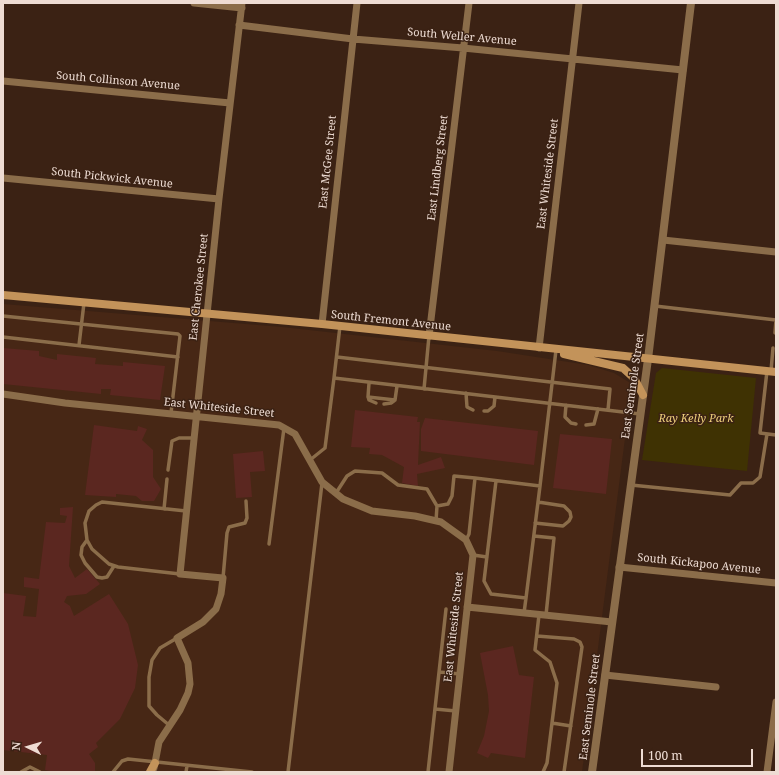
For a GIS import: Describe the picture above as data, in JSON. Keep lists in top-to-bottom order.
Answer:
{
  "streets": {
    "main road": ["South Fremont Avenue"],
    "street": [
      "South Weller Avenue",
      "South Collinson Avenue",
      "East McGee Street",
      "East Lindberg Street",
      "East Whiteside Street",
      "South Pickwick Avenue",
      "East Cherokee Street",
      "East Seminole Street",
      "South Kickapoo Avenue"
    ]
  },
  "crossings": [
    ["South Weller Avenue", "East McGee Street"],
    ["South Weller Avenue", "East Lindberg Street"],
    ["South Weller Avenue", "East Whiteside Street"],
    ["South Weller Avenue", "East Cherokee Street"],
    ["South Weller Avenue", "East Seminole Street"],
    ["South Collinson Avenue", "East Cherokee Street"],
    ["East McGee Street", "South Fremont Avenue"],
    ["East Lindberg Street", "South Fremont Avenue"],
    ["East Whiteside Street", "East Cherokee Street"],
    ["East Whiteside Street", "South Fremont Avenue"],
    ["South Pickwick Avenue", "East Cherokee Street"],
    ["East Cherokee Street", "South Fremont Avenue"],
    ["South Fremont Avenue", "East Seminole Street"],
    ["East Seminole Street", "South Kickapoo Avenue"]
  ],
  "parks": ["Ray Kelly Park"],
  "scale_bar": "100 m",
  "north": "left"
}
